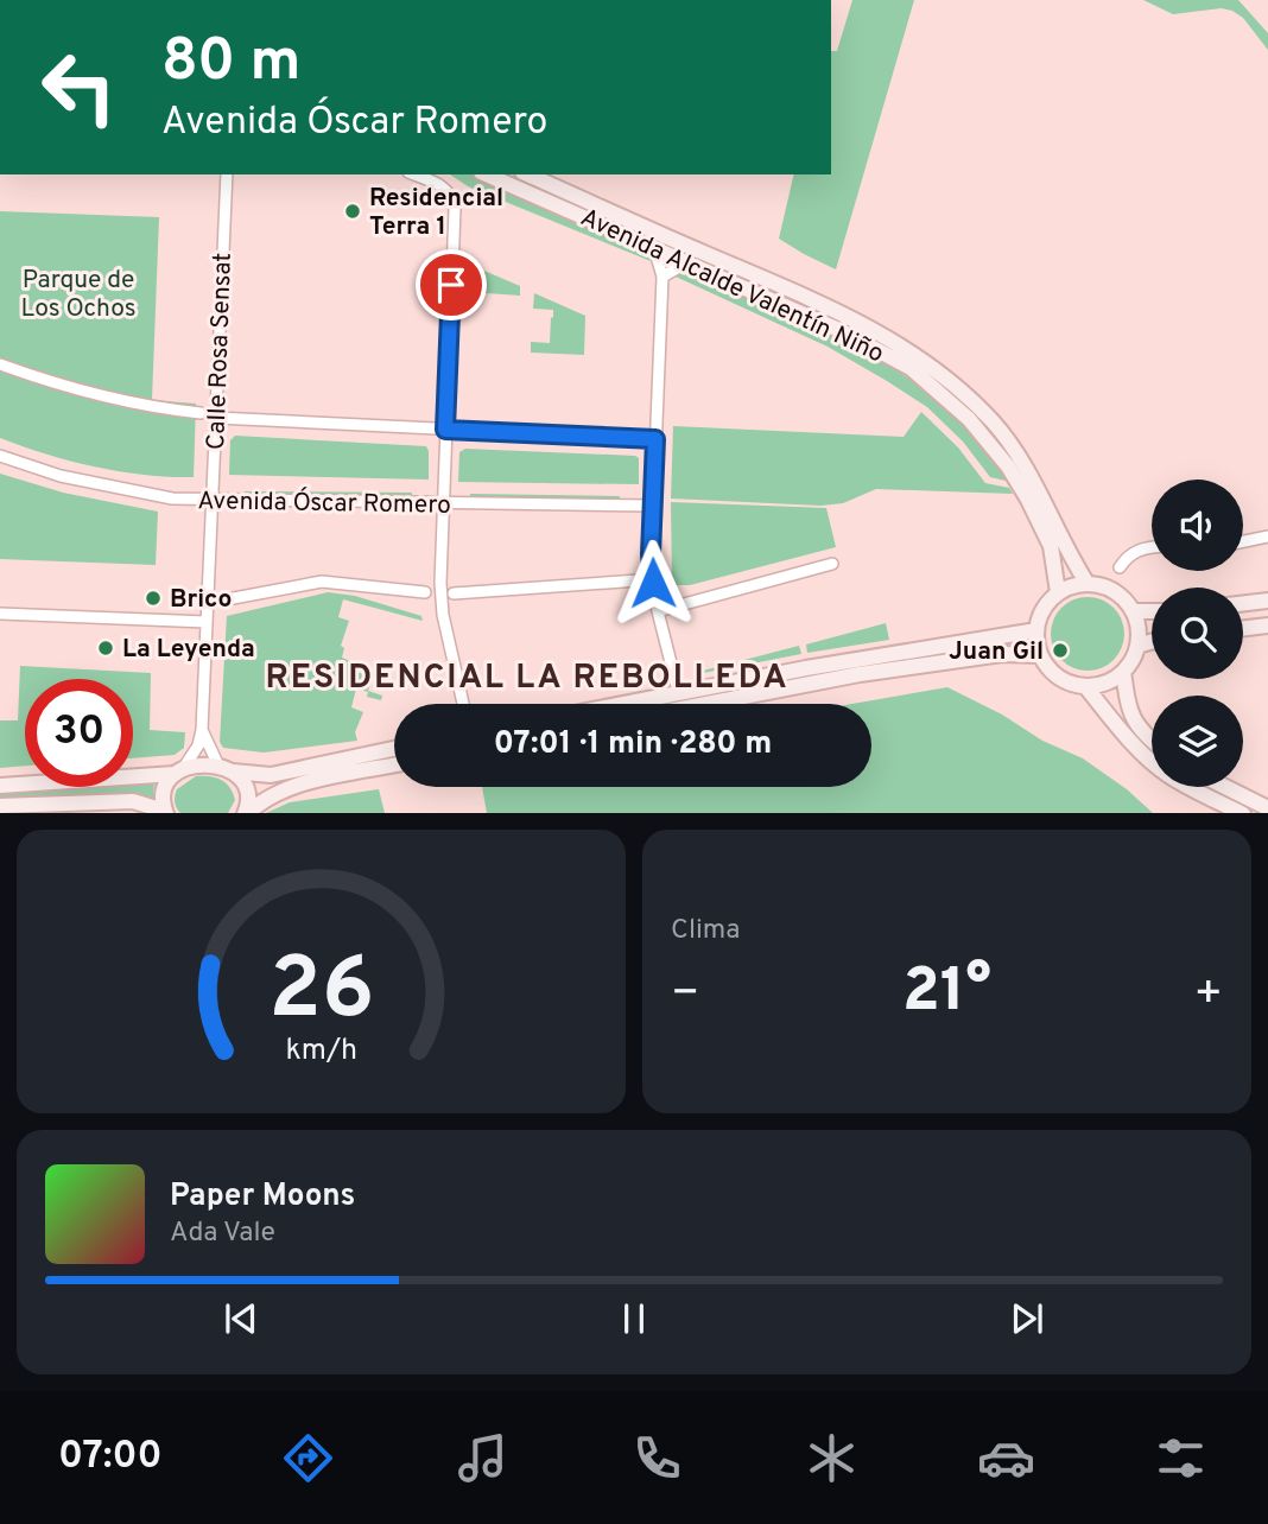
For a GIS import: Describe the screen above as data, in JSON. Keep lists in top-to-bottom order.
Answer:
{
  "streets": {
    "main road": ["Avenida Alcalde Valentín Niño"],
    "street": ["Calle Rosa Sensat", "Avenida Óscar Romero"]
  },
  "crossings": [
    ["Calle Rosa Sensat", "Avenida Óscar Romero"]
  ],
  "districts": ["RESIDENCIAL LA REBOLLEDA"],
  "parks": ["Parque de Los Ochos"],
  "places": [
    "Residencial Terra 1",
    "Brico",
    "La Leyenda",
    "Juan Gil"
  ],
  "page": {
    "turn": ["80 m", "Avenida Óscar Romero"],
    "limit": "30",
    "trip": "07:01 · 1 min · 280 m",
    "tile": "Clima",
    "heat": ["−", "21°", "+"],
    "song": ["Paper Moons", "Ada Vale"],
    "tabs": "07:00",
    "gauge": ["26", "km/h"]
  }
}
